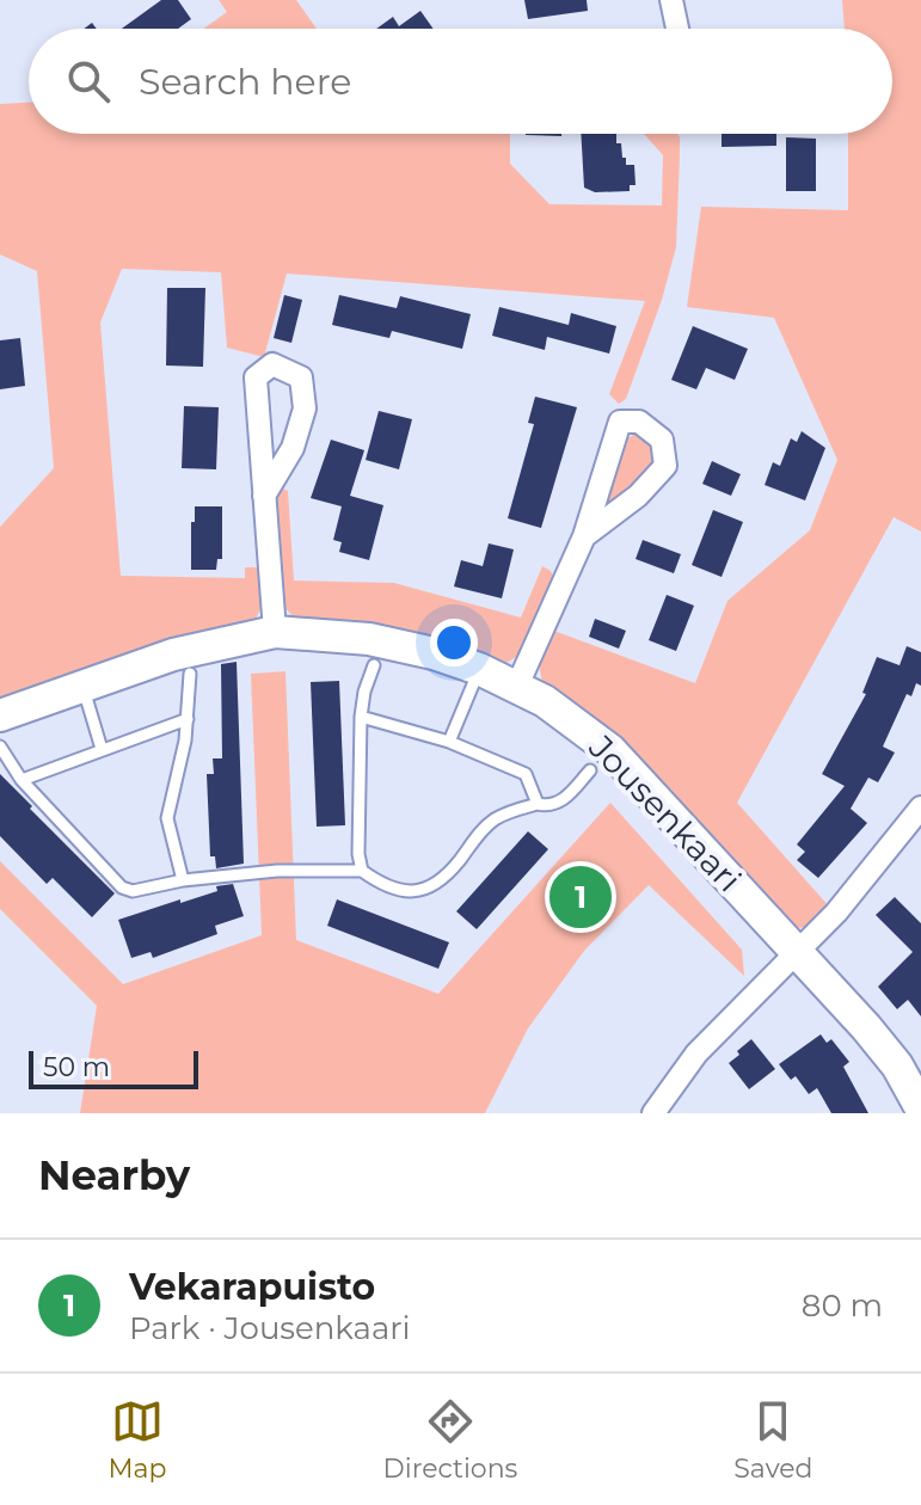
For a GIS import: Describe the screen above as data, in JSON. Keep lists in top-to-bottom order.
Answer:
{
  "streets": {
    "street": ["Jousenkaari"]
  },
  "scale_bar": "50 m",
  "page": {
    "search": "Search here",
    "pins": "1",
    "scale": "50 m",
    "heading": "Nearby",
    "list": [
      {
        "mark": "1",
        "name": "Vekarapuisto",
        "note": "Park · Jousenkaari",
        "value": "80 m"
      }
    ],
    "nav": ["Map", "Directions", "Saved"]
  }
}
